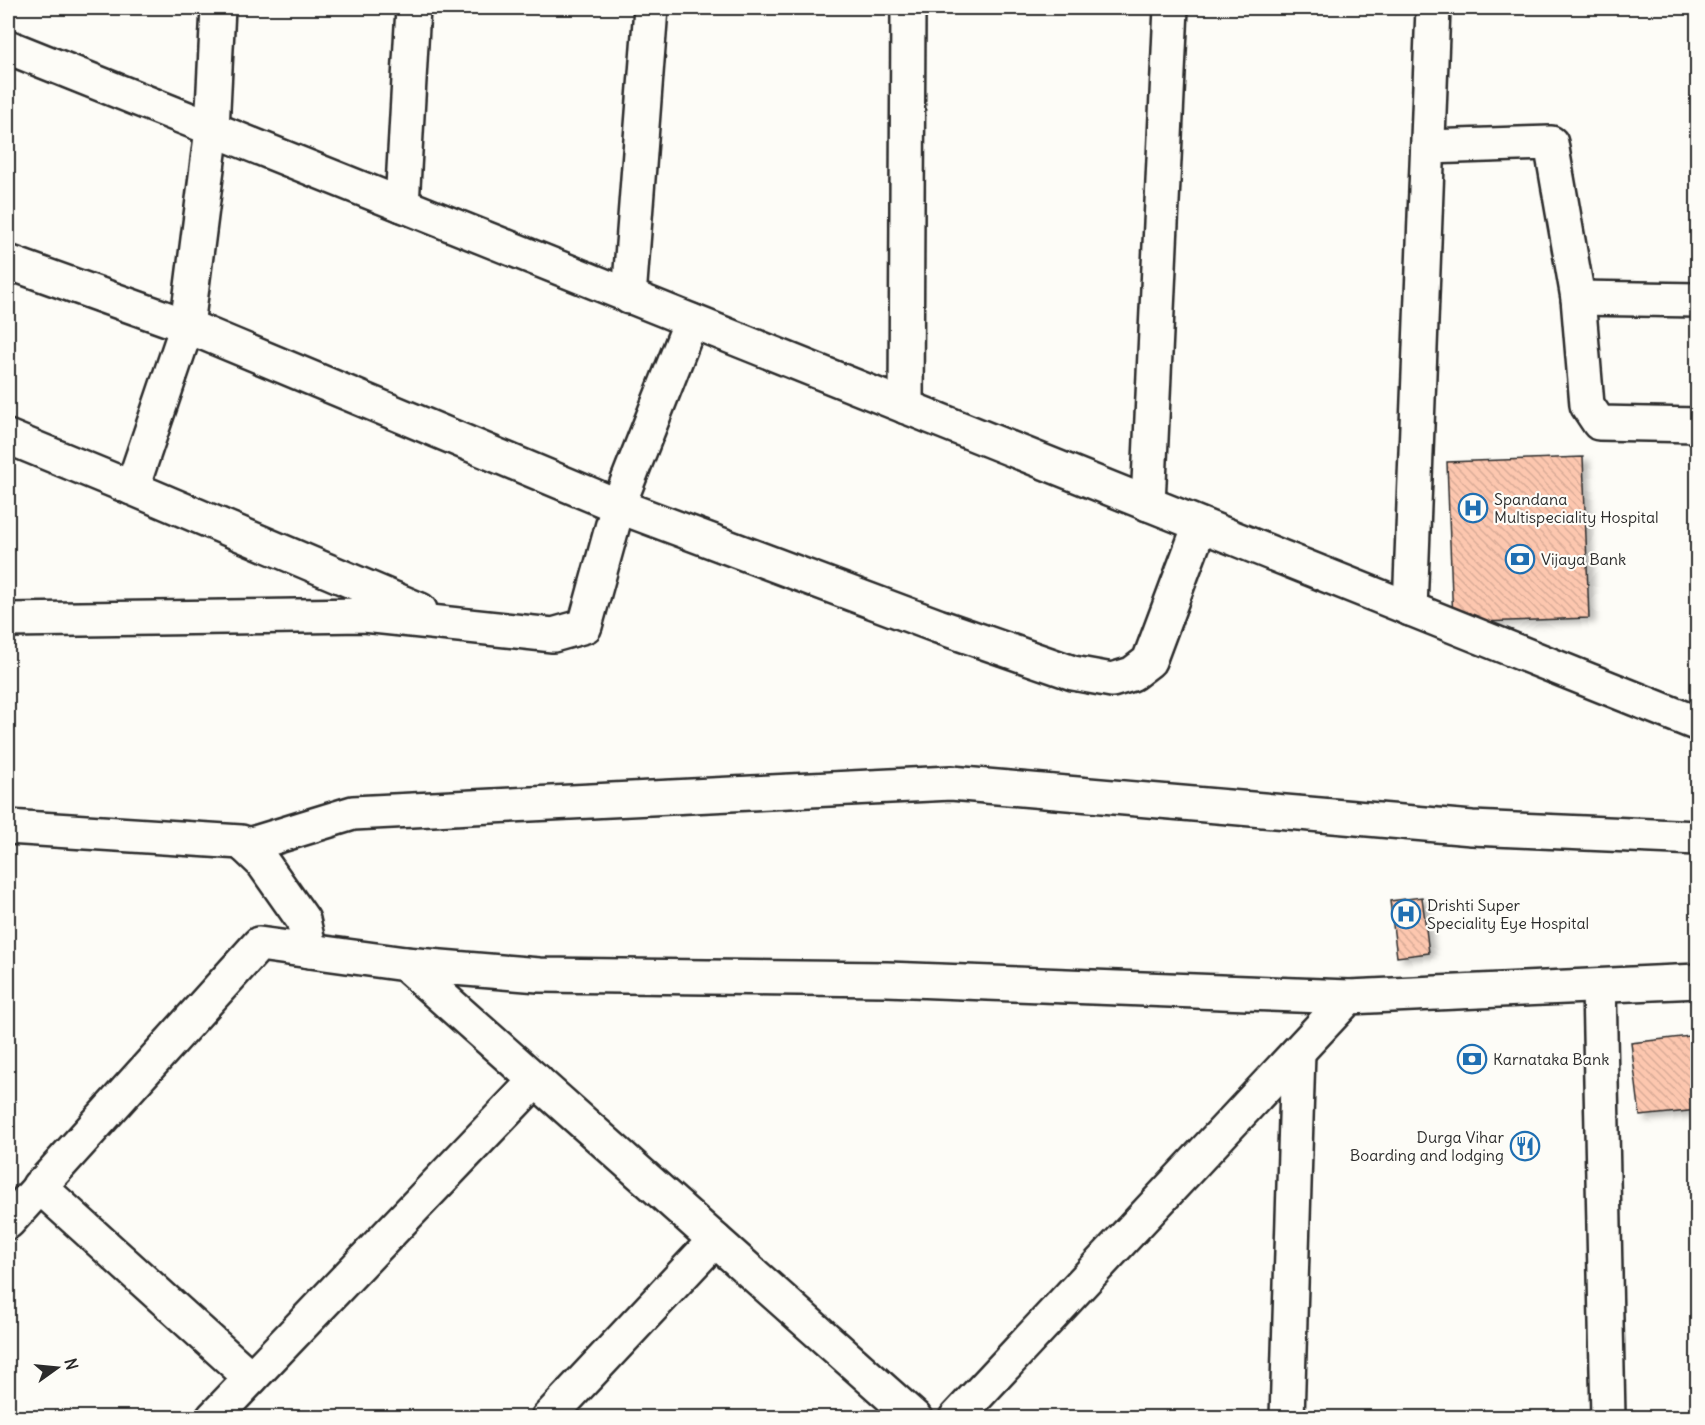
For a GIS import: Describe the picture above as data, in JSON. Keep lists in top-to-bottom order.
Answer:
{
  "places": {
    "hospital": ["Spandana Multispeciality Hospital", "Drishti Super Speciality Eye Hospital"],
    "bank": ["Vijaya Bank", "Karnataka Bank"],
    "restaurant": ["Durga Vihar Boarding and lodging"]
  },
  "north": "right"
}
